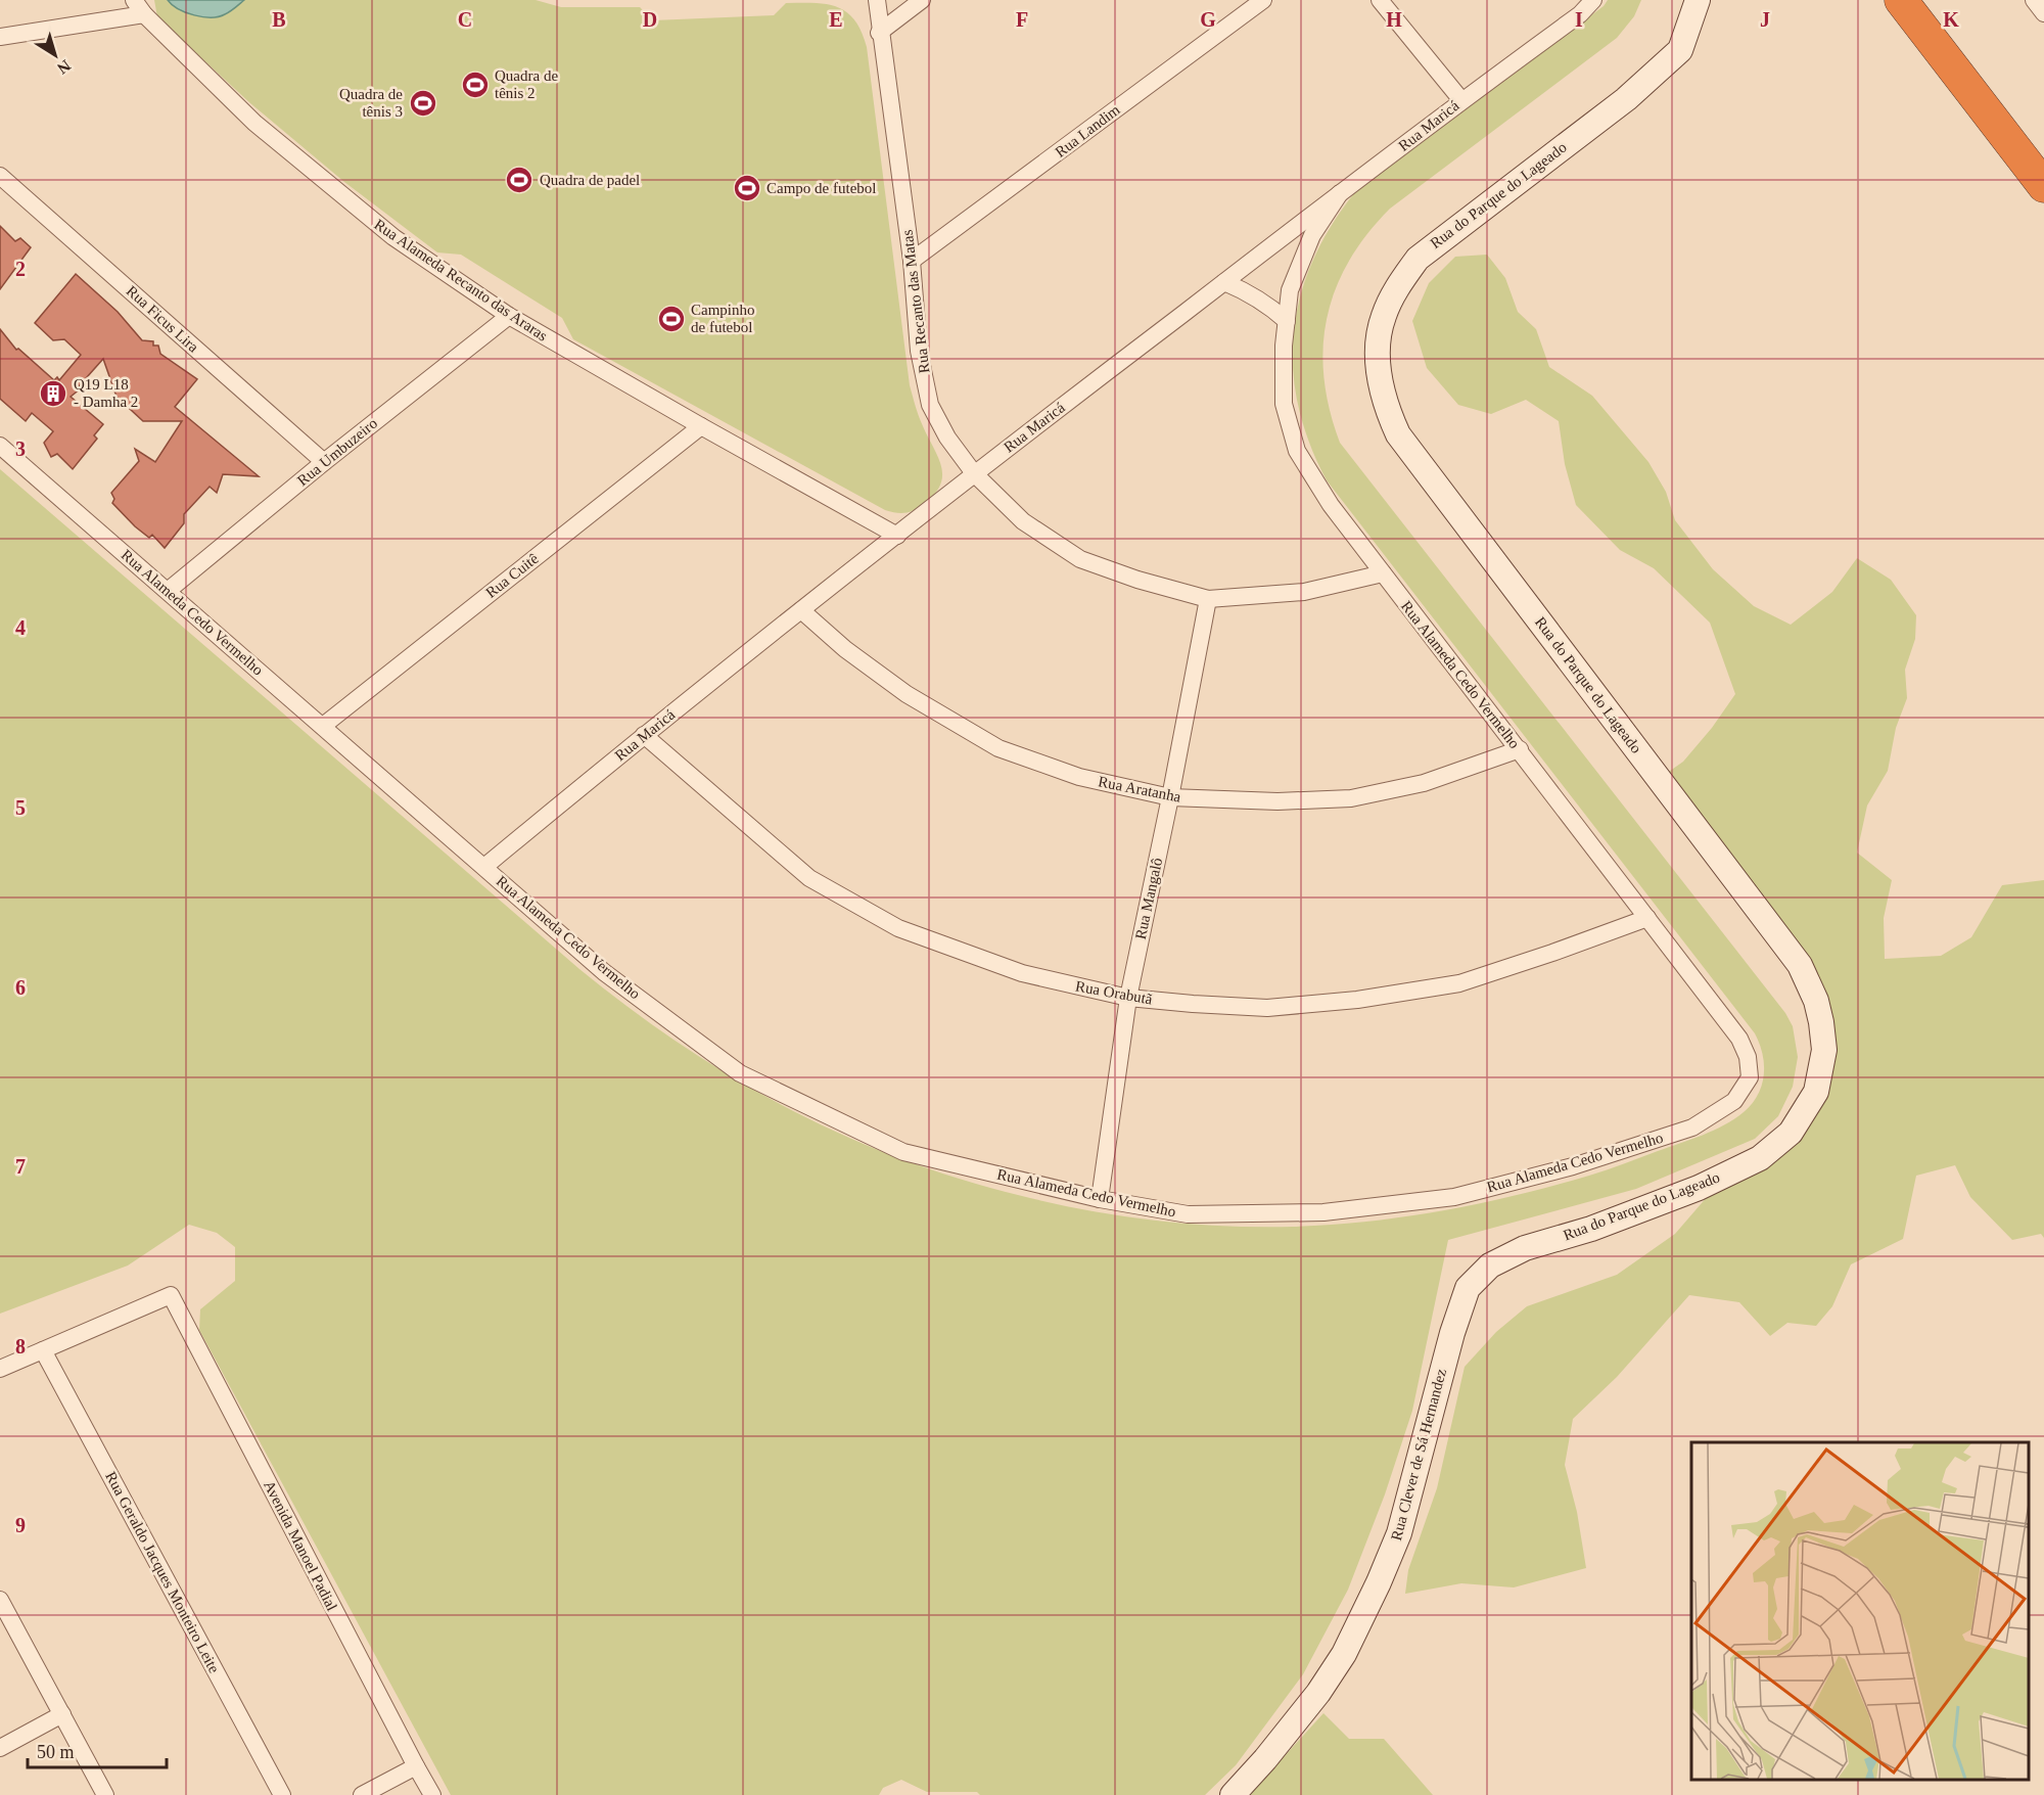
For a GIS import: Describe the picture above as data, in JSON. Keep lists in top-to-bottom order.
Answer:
{
  "streets": {
    "street": [
      "Rua Maricá",
      "Rua Landim",
      "Rua do Parque do Lageado",
      "Rua Alameda Recanto das Araras",
      "Rua Recanto das Matas",
      "Rua Ficus Lira",
      "Rua Umbuzeiro",
      "Rua Cuitê",
      "Rua Alameda Cedo Vermelho",
      "Rua Aratanha",
      "Rua Mangalô",
      "Rua Orabutã",
      "Rua Clever de Sá Hernandez",
      "Avenida Manoel Padial",
      "Rua Geraldo Jacques Monteiro Leite"
    ]
  },
  "crossings": [
    ["Rua Maricá", "Rua Alameda Recanto das Araras"],
    ["Rua Maricá", "Rua Recanto das Matas"],
    ["Rua Maricá", "Rua Alameda Cedo Vermelho"],
    ["Rua Maricá", "Rua Aratanha"],
    ["Rua Maricá", "Rua Orabutã"],
    ["Rua Landim", "Rua Recanto das Matas"],
    ["Rua do Parque do Lageado", "Rua Clever de Sá Hernandez"],
    ["Rua Alameda Recanto das Araras", "Rua Umbuzeiro"],
    ["Rua Alameda Recanto das Araras", "Rua Cuitê"],
    ["Rua Recanto das Matas", "Rua Alameda Cedo Vermelho"],
    ["Rua Recanto das Matas", "Rua Mangalô"],
    ["Rua Ficus Lira", "Rua Umbuzeiro"],
    ["Rua Umbuzeiro", "Rua Alameda Cedo Vermelho"],
    ["Rua Cuitê", "Rua Alameda Cedo Vermelho"],
    ["Rua Alameda Cedo Vermelho", "Rua Aratanha"],
    ["Rua Alameda Cedo Vermelho", "Rua Mangalô"],
    ["Rua Alameda Cedo Vermelho", "Rua Orabutã"],
    ["Rua Aratanha", "Rua Mangalô"],
    ["Rua Mangalô", "Rua Orabutã"],
    ["Avenida Manoel Padial", "Rua Geraldo Jacques Monteiro Leite"]
  ],
  "places": {
    "sports": [
      "Quadra de tênis 2",
      "Quadra de tênis 3",
      "Quadra de padel",
      "Campo de futebol",
      "Campinho de futebol"
    ],
    "building": ["Q19 L18 - Damha 2"]
  },
  "scale_bar": "50 m",
  "north": "bottom right",
  "grid": {
    "columns": [
      "B",
      "C",
      "D",
      "E",
      "F",
      "G",
      "H",
      "I",
      "J",
      "K"
    ],
    "rows": [
      "2",
      "3",
      "4",
      "5",
      "6",
      "7",
      "8",
      "9"
    ]
  }
}
